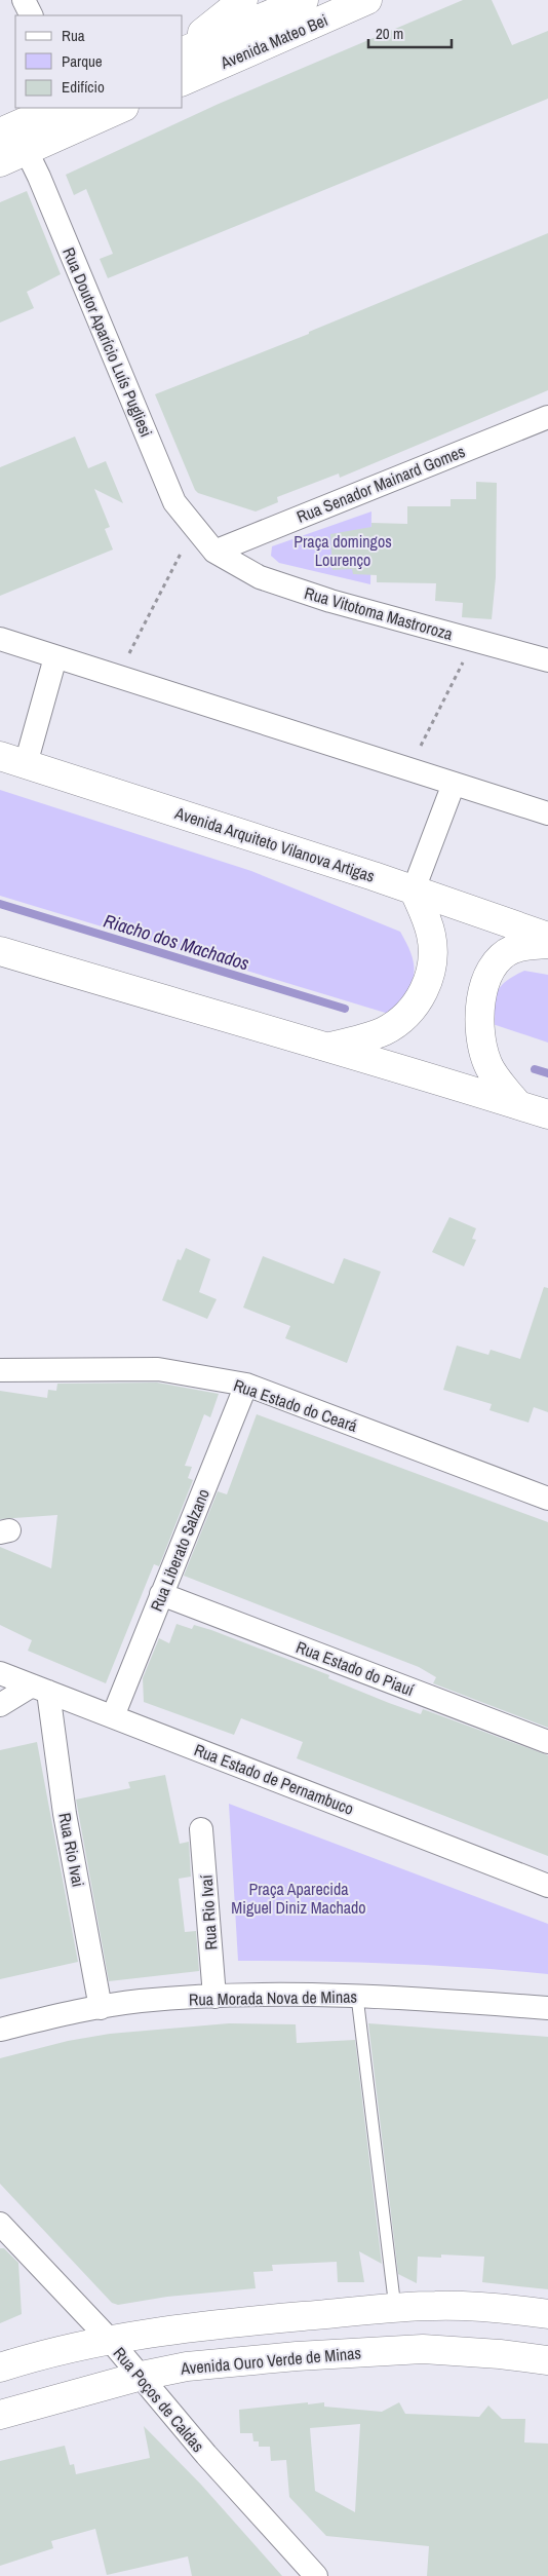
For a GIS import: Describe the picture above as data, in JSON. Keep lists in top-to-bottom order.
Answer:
{
  "streets": {
    "main road": ["Avenida Mateo Bei", "Avenida Arquiteto Vilanova Artigas", "Avenida Ouro Verde de Minas"],
    "street": [
      "Rua Doutor Aparício Luís Pugliesi",
      "Rua Senador Mainard Gomes",
      "Rua Vitotoma Mastroroza",
      "Rua Estado do Ceará",
      "Rua Liberato Salzano",
      "Rua Estado do Piauí",
      "Rua Estado de Pernambuco",
      "Rua Rio Ivai",
      "Rua Rio Ivaí",
      "Rua Morada Nova de Minas",
      "Rua Poços de Caldas"
    ]
  },
  "crossings": [
    ["Rua Doutor Aparício Luís Pugliesi", "Rua Senador Mainard Gomes"],
    ["Rua Doutor Aparício Luís Pugliesi", "Rua Vitotoma Mastroroza"],
    ["Rua Senador Mainard Gomes", "Rua Vitotoma Mastroroza"],
    ["Rua Estado do Ceará", "Rua Liberato Salzano"],
    ["Rua Liberato Salzano", "Rua Estado do Piauí"],
    ["Rua Liberato Salzano", "Rua Estado de Pernambuco"],
    ["Rua Estado de Pernambuco", "Rua Rio Ivai"],
    ["Rua Rio Ivai", "Rua Morada Nova de Minas"],
    ["Rua Rio Ivaí", "Rua Morada Nova de Minas"],
    ["Avenida Ouro Verde de Minas", "Rua Poços de Caldas"]
  ],
  "water": ["Riacho dos Machados"],
  "parks": ["Praça domingos Lourenço", "Praça Aparecida Miguel Diniz Machado"],
  "legend": ["Rua", "Parque", "Edifício"],
  "scale_bar": "20 m"
}
